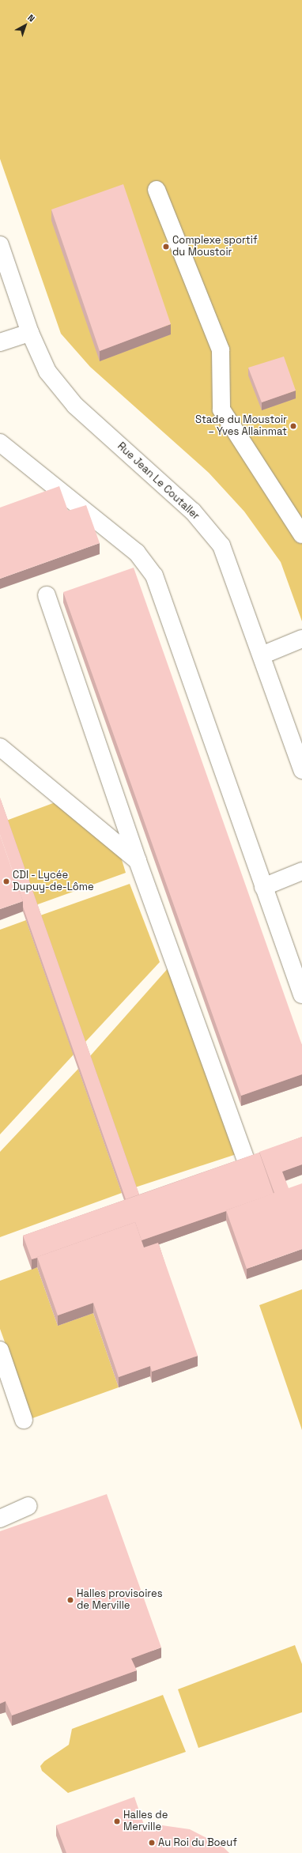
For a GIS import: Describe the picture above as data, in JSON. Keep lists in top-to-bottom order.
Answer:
{
  "streets": {
    "street": ["Rue Jean Le Coutaller"]
  },
  "places": [
    "Complexe sportif du Moustoir",
    "Stade du Moustoir – Yves Allainmat",
    "CDI - Lycée Dupuy-de-Lôme",
    "Halles provisoires de Merville",
    "Halles de Merville",
    "Au Roi du Boeuf"
  ],
  "north": "top right"
}
